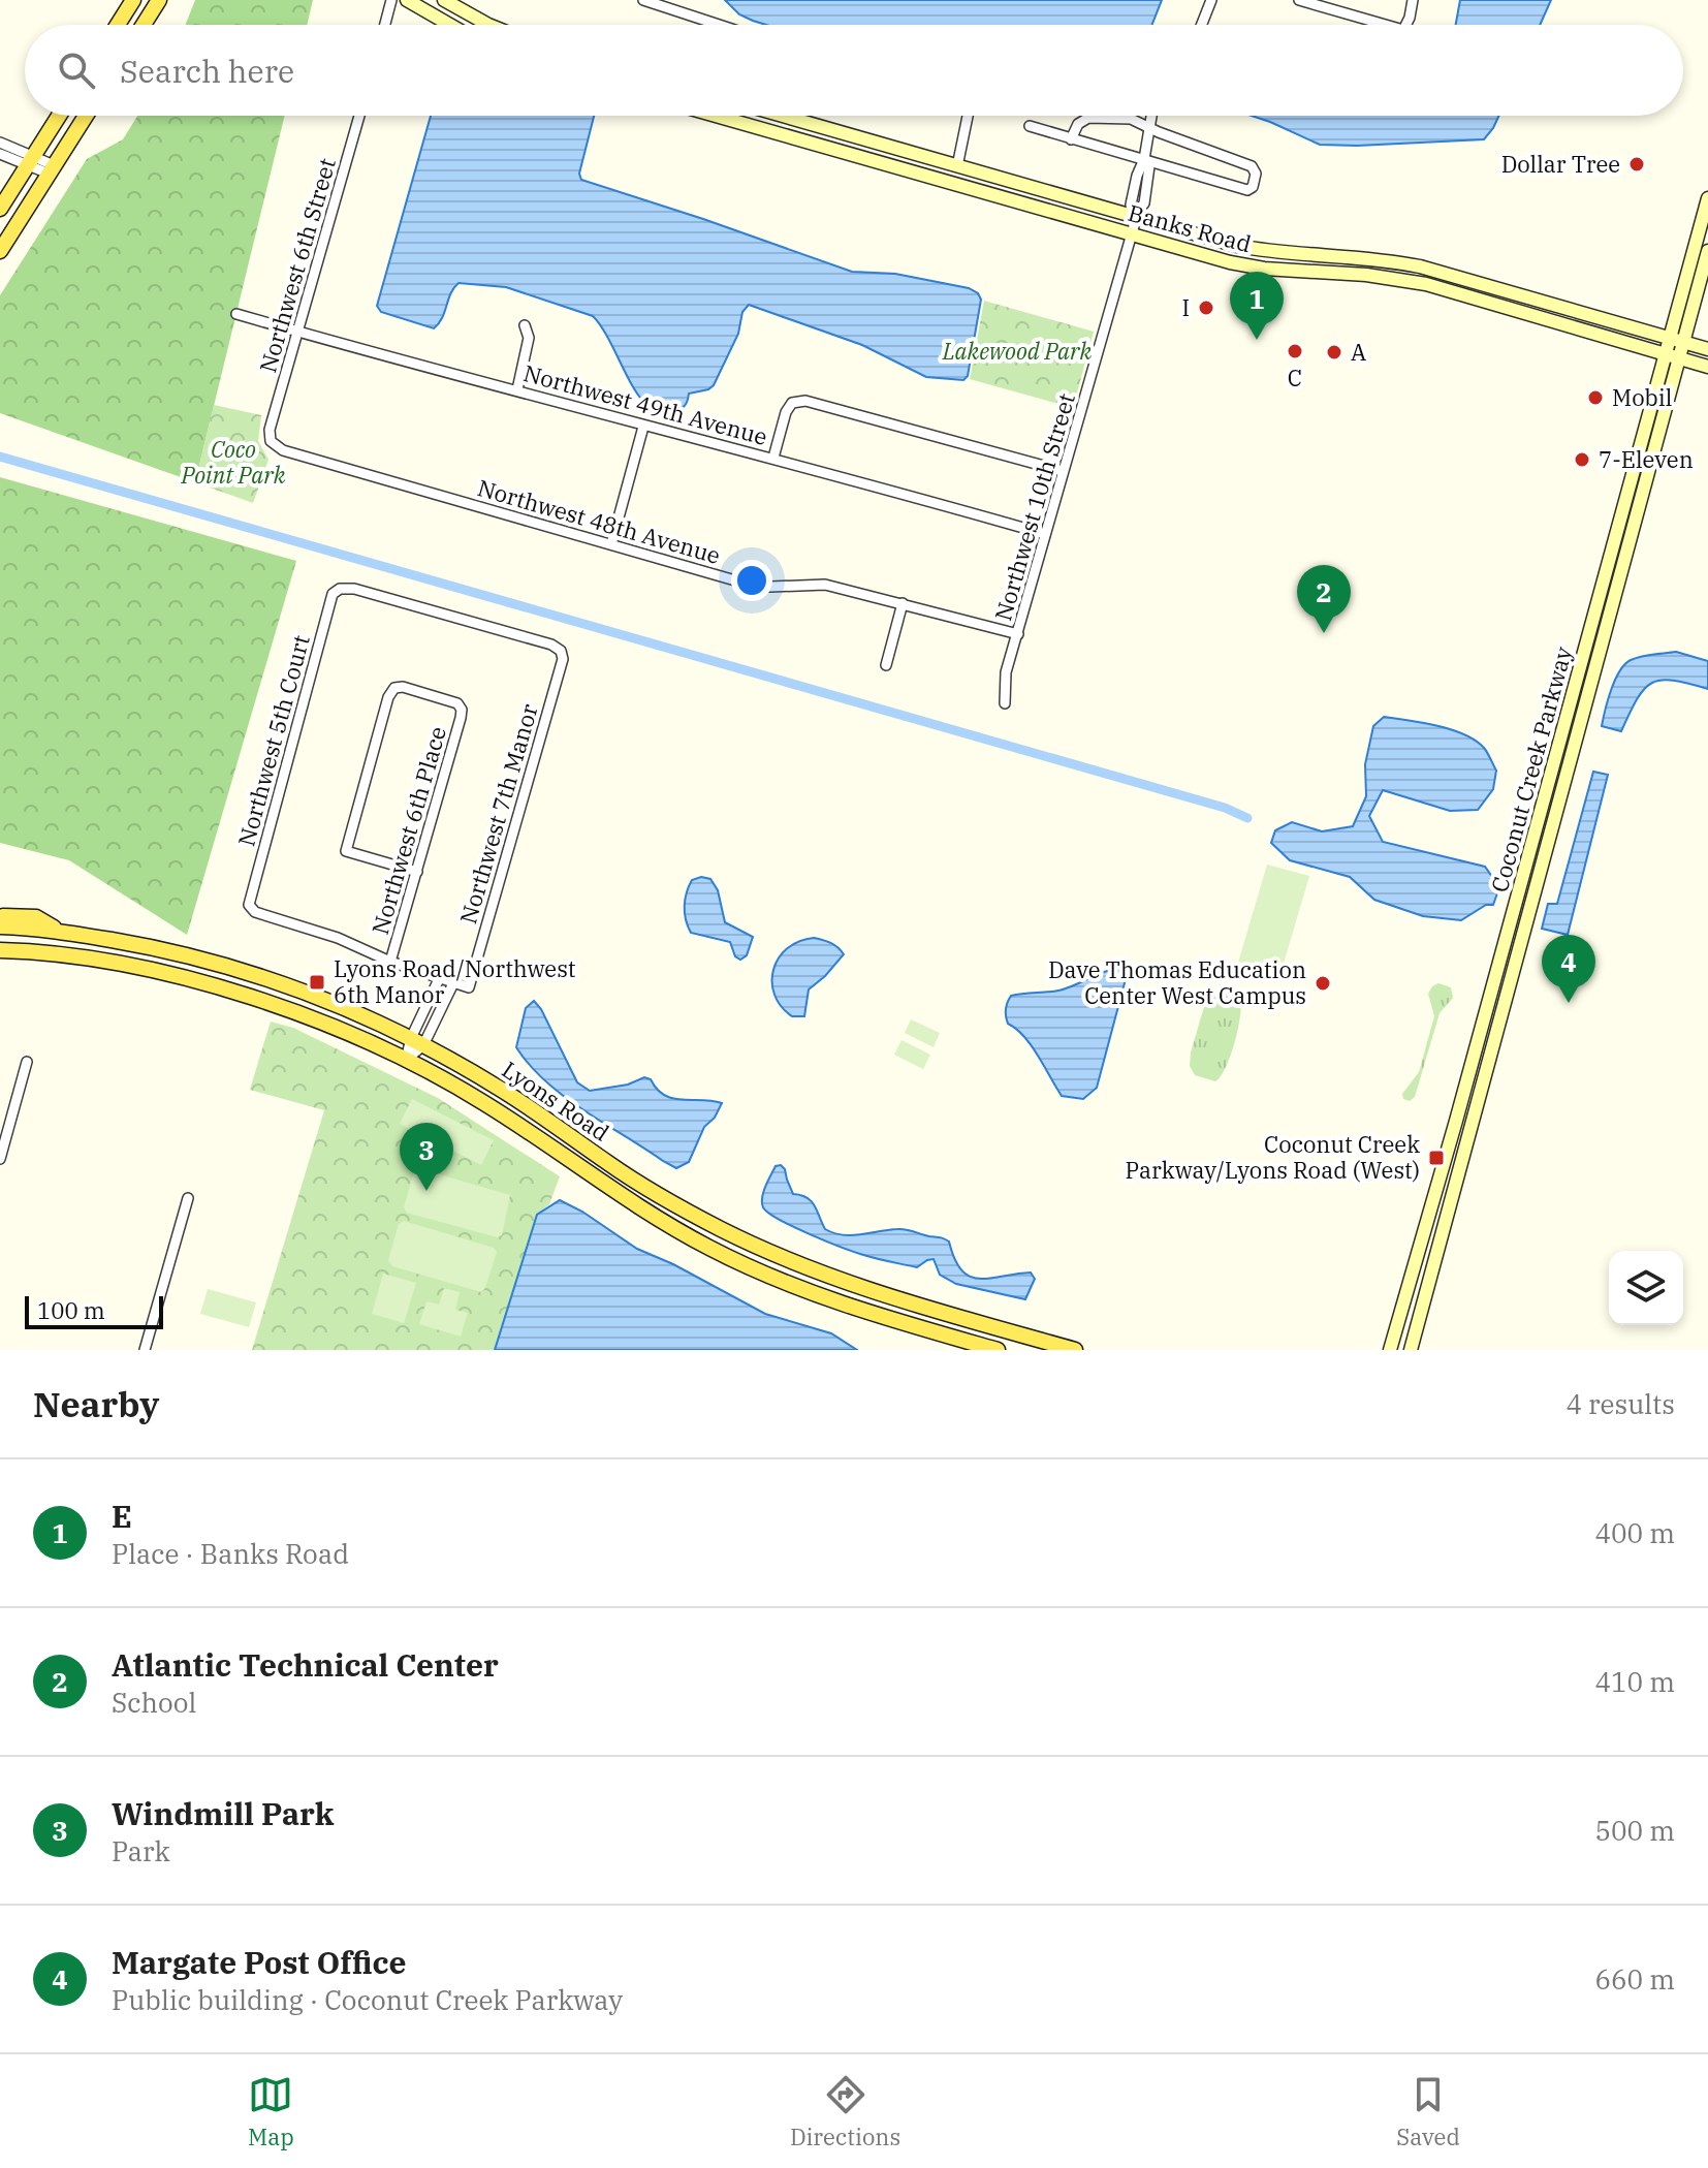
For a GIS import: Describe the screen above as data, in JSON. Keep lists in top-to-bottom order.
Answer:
{
  "streets": {
    "main road": ["Banks Road", "Coconut Creek Parkway", "Lyons Road"],
    "street": [
      "Northwest 6th Street",
      "Northwest 49th Avenue",
      "Northwest 10th Street",
      "Northwest 48th Avenue",
      "Northwest 5th Court",
      "Northwest 7th Manor",
      "Northwest 6th Place"
    ]
  },
  "crossings": [
    ["Banks Road", "Northwest 10th Street"],
    ["Banks Road", "Coconut Creek Parkway"],
    ["Northwest 6th Street", "Northwest 49th Avenue"],
    ["Northwest 6th Street", "Northwest 48th Avenue"],
    ["Northwest 49th Avenue", "Northwest 10th Street"],
    ["Northwest 10th Street", "Northwest 48th Avenue"],
    ["Northwest 5th Court", "Northwest 7th Manor"],
    ["Northwest 5th Court", "Northwest 6th Place"]
  ],
  "parks": ["Lakewood Park", "Coco Point Park"],
  "places": {
    "other": [
      "Dollar Tree",
      "I",
      "C",
      "A",
      "Mobil",
      "7-Eleven",
      "Dave Thomas Education Center West Campus"
    ],
    "transit": ["Lyons Road/Northwest 6th Manor", "Coconut Creek Parkway/Lyons Road (West)"]
  },
  "scale_bar": "100 m",
  "page": {
    "search": "Search here",
    "pins": [
      "1",
      "2",
      "4",
      "3"
    ],
    "scale": "100 m",
    "heading": ["Nearby", "4 results"],
    "list": [
      {
        "mark": "1",
        "name": "E",
        "note": "Place · Banks Road",
        "value": "400 m"
      },
      {
        "mark": "2",
        "name": "Atlantic Technical Center",
        "note": "School",
        "value": "410 m"
      },
      {
        "mark": "3",
        "name": "Windmill Park",
        "note": "Park",
        "value": "500 m"
      },
      {
        "mark": "4",
        "name": "Margate Post Office",
        "note": "Public building · Coconut Creek Parkway",
        "value": "660 m"
      }
    ],
    "nav": ["Map", "Directions", "Saved"]
  }
}
